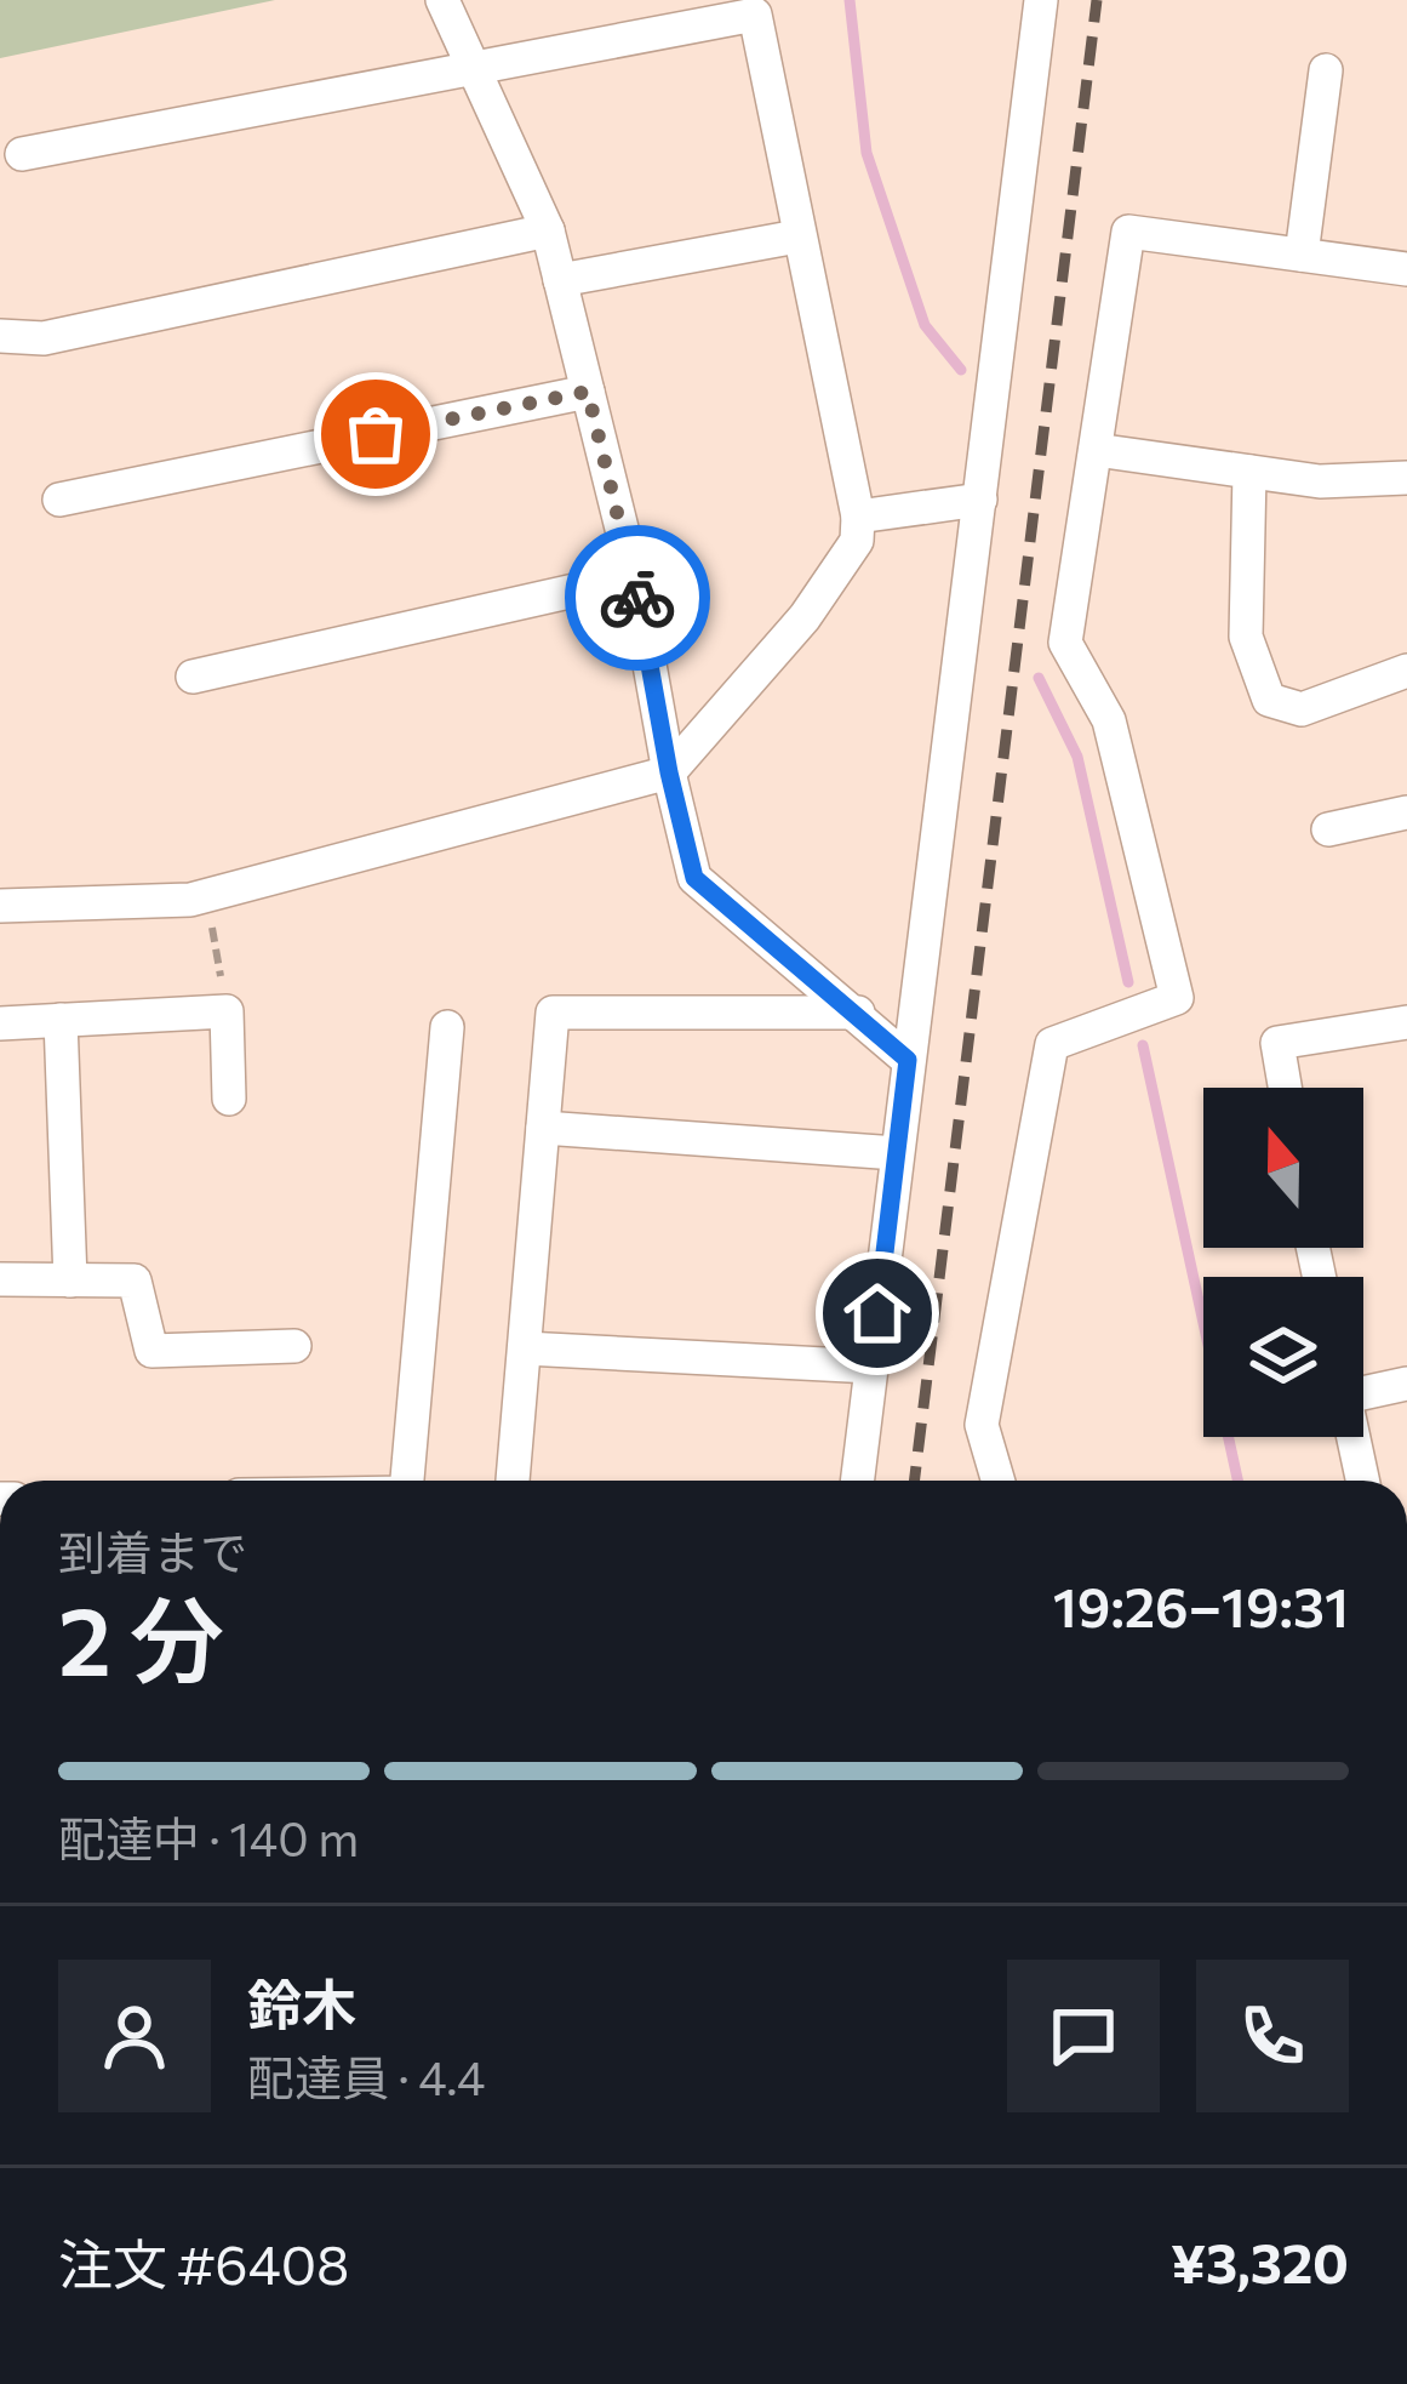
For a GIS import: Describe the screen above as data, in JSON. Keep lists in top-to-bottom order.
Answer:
{
  "north": "top",
  "page": {
    "heading": ["2 分", "到着まで", "19:26–19:31"],
    "panel": [
      "鈴木",
      "配達員 · 4.4",
      "注文 #6408",
      "¥3,320"
    ],
    "bar": "配達中 · 140 m"
  }
}
